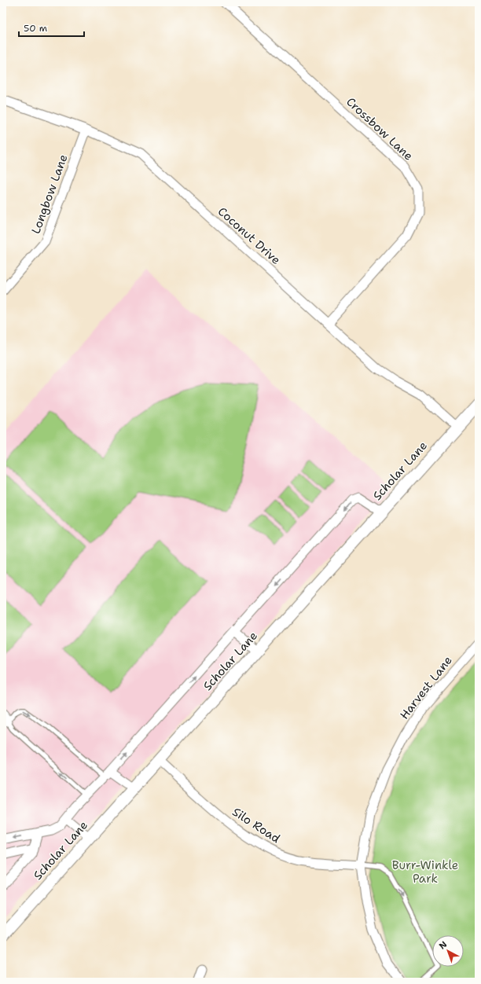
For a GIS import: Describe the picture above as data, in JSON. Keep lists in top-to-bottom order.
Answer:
{
  "streets": {
    "street": [
      "Crossbow Lane",
      "Longbow Lane",
      "Coconut Drive",
      "Scholar Lane",
      "Harvest Lane",
      "Silo Road"
    ]
  },
  "crossings": [
    ["Crossbow Lane", "Coconut Drive"],
    ["Longbow Lane", "Coconut Drive"],
    ["Coconut Drive", "Scholar Lane"],
    ["Scholar Lane", "Silo Road"],
    ["Harvest Lane", "Silo Road"]
  ],
  "parks": ["Burr-Winkle Park"],
  "scale_bar": "50 m",
  "north": "top left"
}
